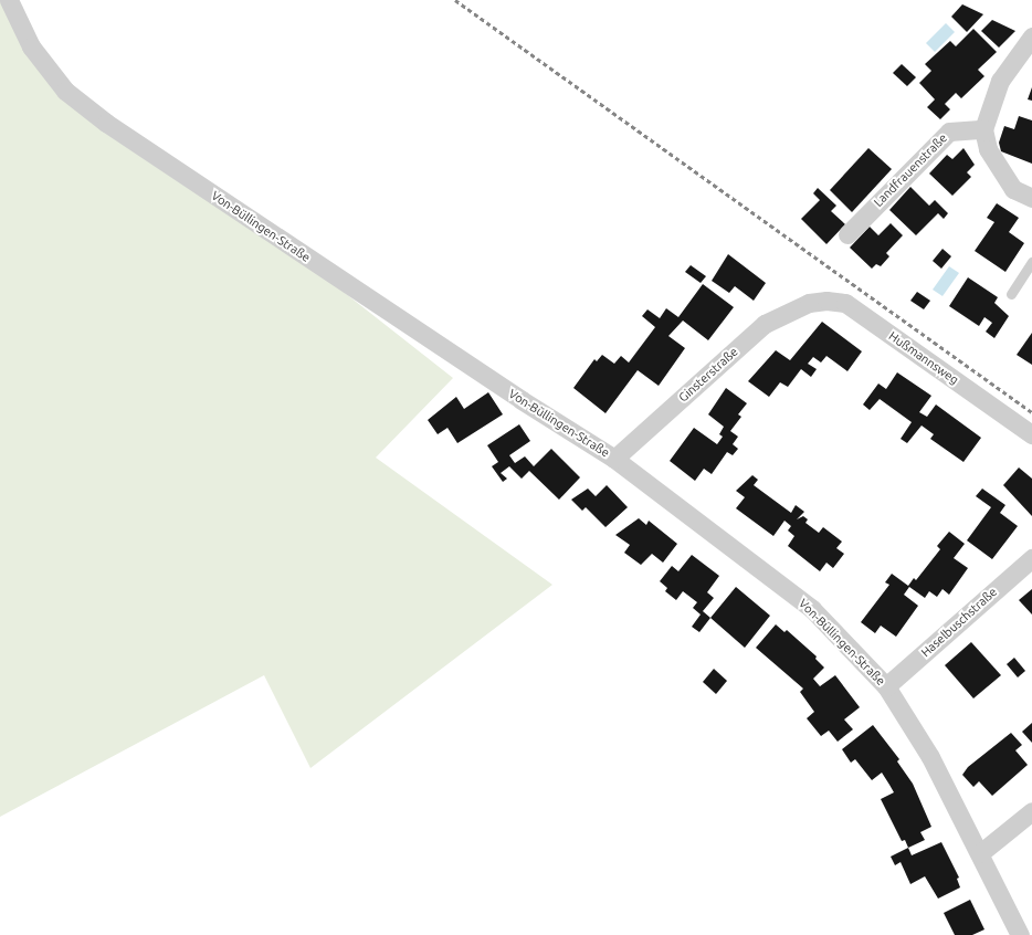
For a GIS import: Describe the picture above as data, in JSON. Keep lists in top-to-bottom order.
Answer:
{
  "streets": {
    "street": [
      "Landfrauenstraße",
      "Von-Büllingen-Straße",
      "Hußmannsweg",
      "Ginsterstraße",
      "Haselbuschstraße"
    ]
  },
  "crossings": [
    ["Von-Büllingen-Straße", "Ginsterstraße"],
    ["Von-Büllingen-Straße", "Haselbuschstraße"],
    ["Hußmannsweg", "Ginsterstraße"]
  ]
}
